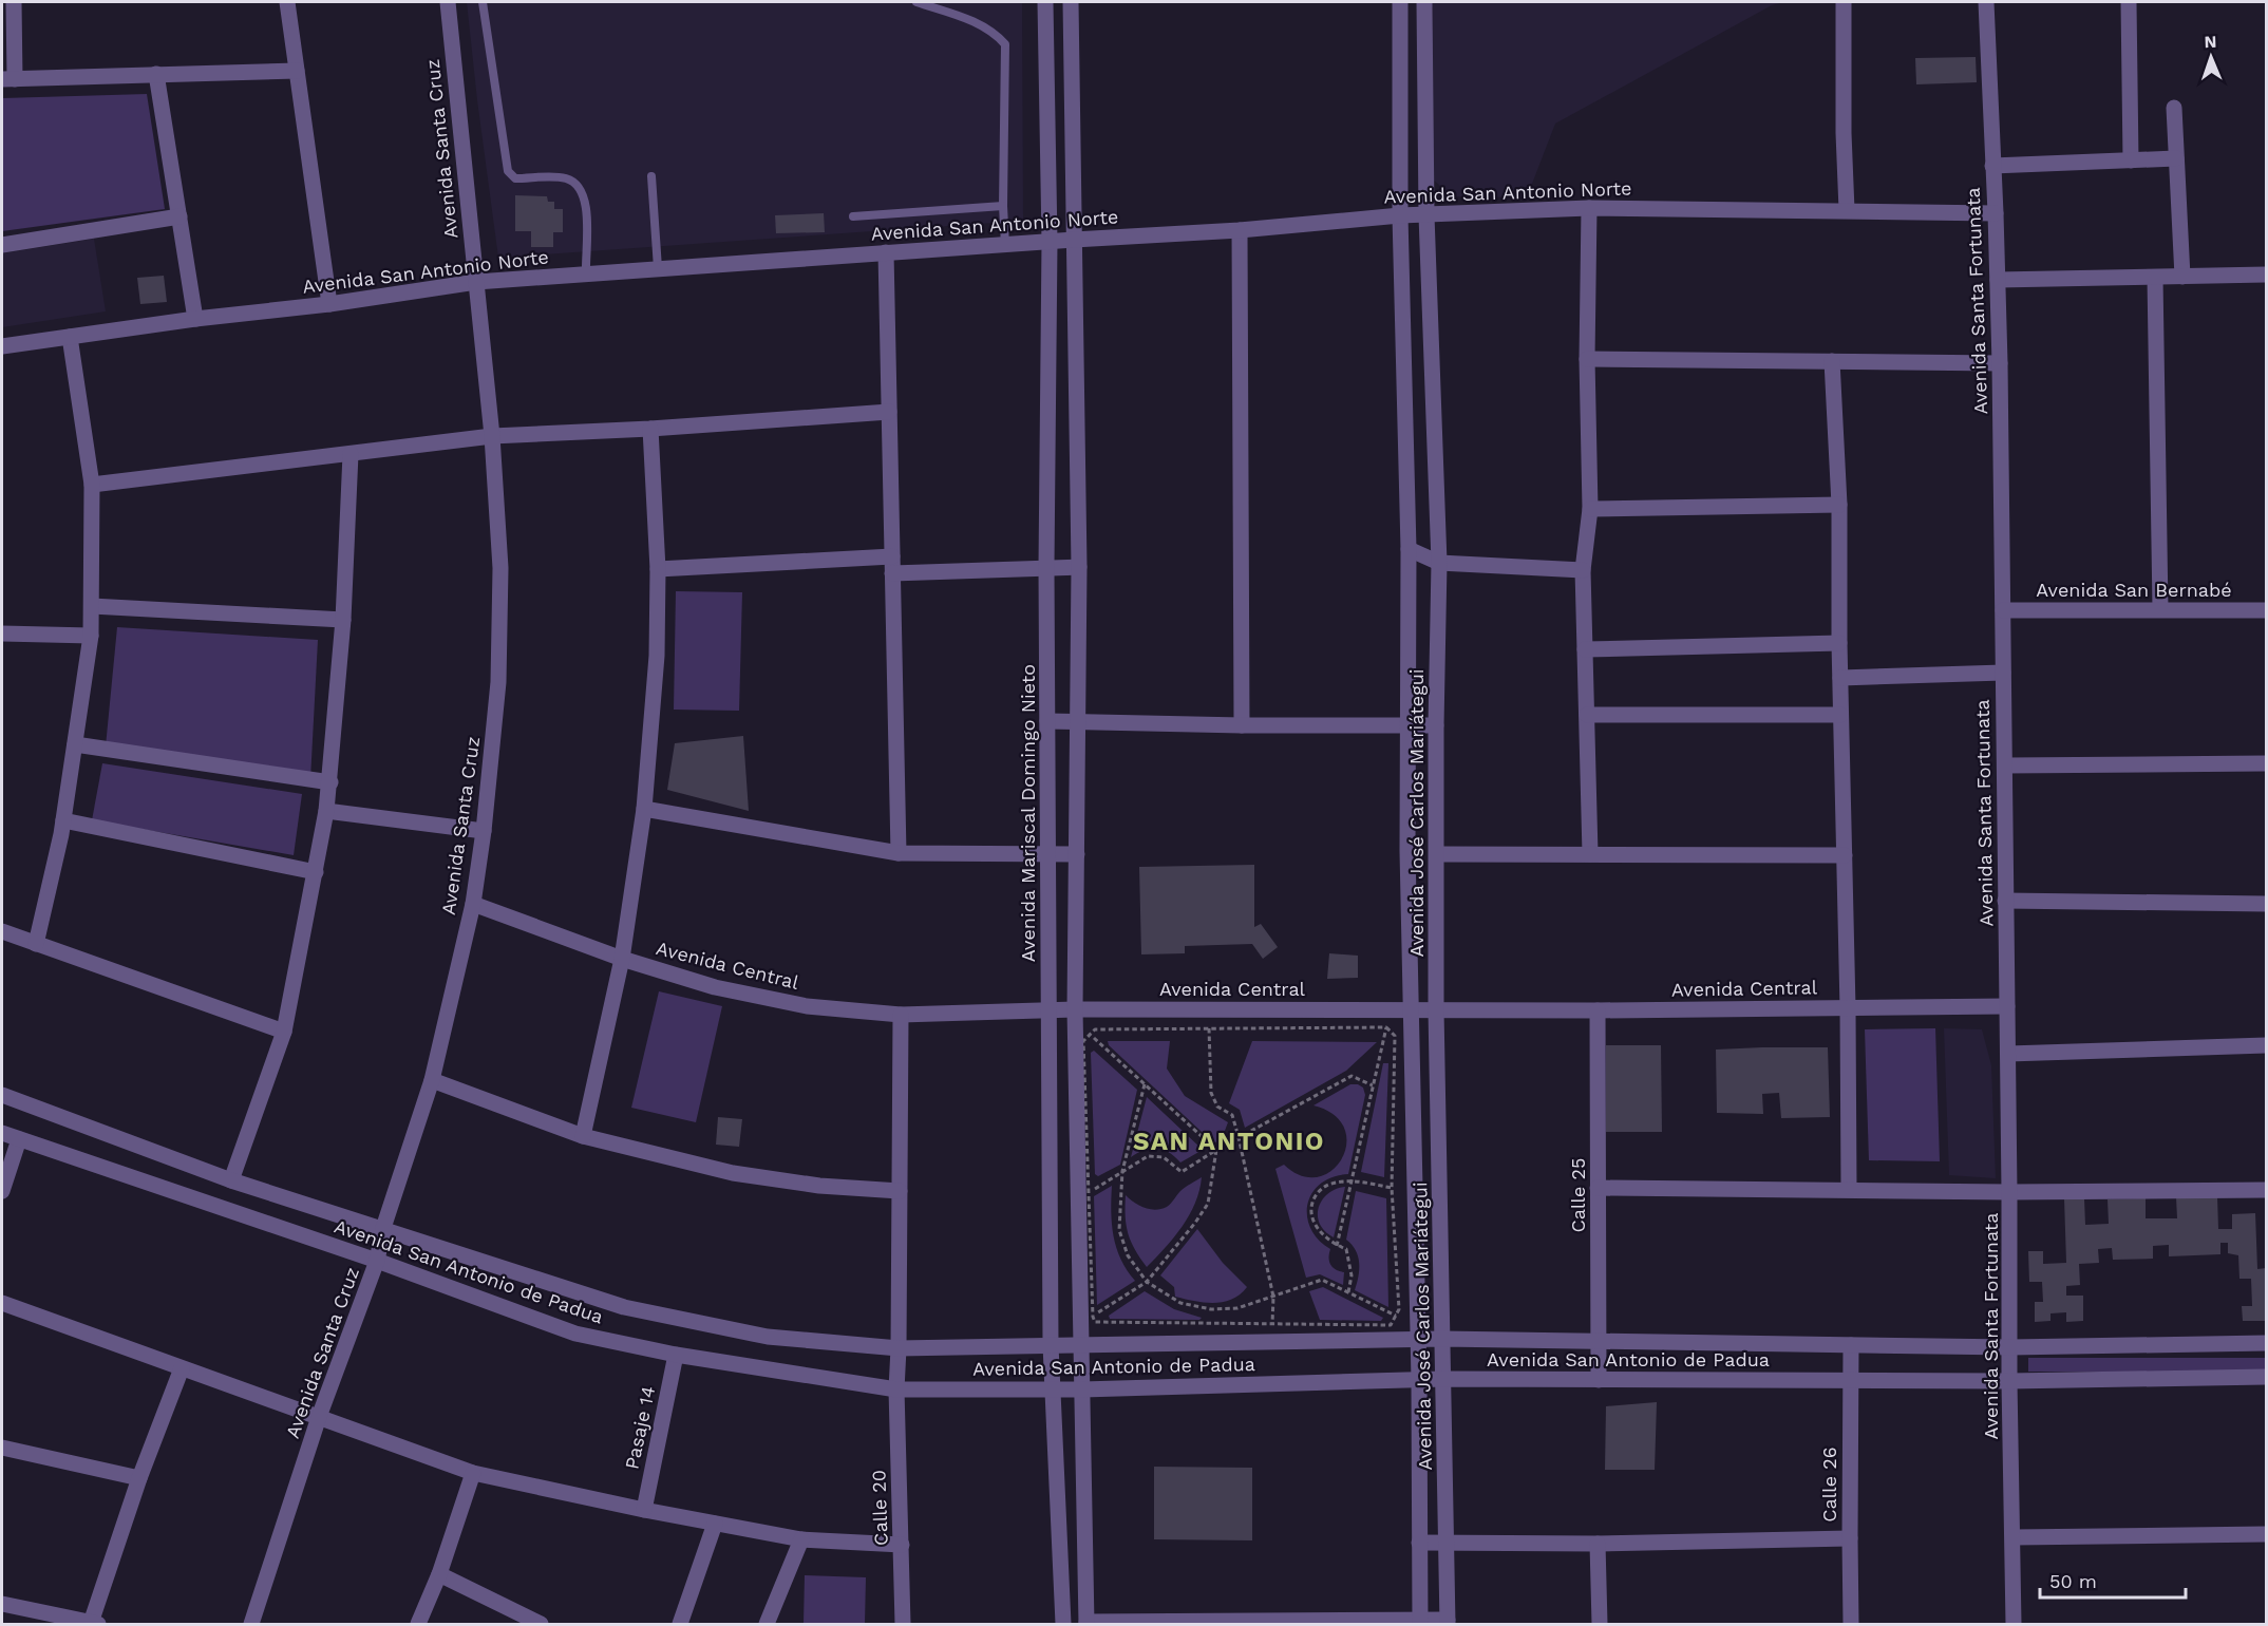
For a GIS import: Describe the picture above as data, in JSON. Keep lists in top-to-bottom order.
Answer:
{
  "streets": {
    "street": [
      "Avenida Santa Cruz",
      "Avenida San Antonio Norte",
      "Avenida Santa Fortunata",
      "Avenida San Bernabé",
      "Avenida Mariscal Domingo Nieto",
      "Avenida José Carlos Mariátegui",
      "Avenida Central",
      "Calle 25",
      "Avenida San Antonio de Padua",
      "Pasaje 14",
      "Calle 26",
      "Calle 20"
    ]
  },
  "crossings": [
    ["Avenida Santa Cruz", "Avenida San Antonio Norte"],
    ["Avenida Santa Cruz", "Avenida Central"],
    ["Avenida Santa Cruz", "Avenida San Antonio de Padua"],
    ["Avenida San Antonio Norte", "Avenida Santa Fortunata"],
    ["Avenida San Antonio Norte", "Avenida Mariscal Domingo Nieto"],
    ["Avenida San Antonio Norte", "Avenida José Carlos Mariátegui"],
    ["Avenida Santa Fortunata", "Avenida San Bernabé"],
    ["Avenida Santa Fortunata", "Avenida Central"],
    ["Avenida Santa Fortunata", "Avenida San Antonio de Padua"],
    ["Avenida Mariscal Domingo Nieto", "Avenida Central"],
    ["Avenida Mariscal Domingo Nieto", "Avenida San Antonio de Padua"],
    ["Avenida José Carlos Mariátegui", "Avenida Central"],
    ["Avenida José Carlos Mariátegui", "Avenida San Antonio de Padua"],
    ["Avenida Central", "Calle 25"],
    ["Avenida Central", "Calle 20"],
    ["Calle 25", "Avenida San Antonio de Padua"],
    ["Avenida San Antonio de Padua", "Pasaje 14"],
    ["Avenida San Antonio de Padua", "Calle 26"],
    ["Avenida San Antonio de Padua", "Calle 20"]
  ],
  "districts": ["SAN ANTONIO"],
  "scale_bar": "50 m",
  "north": "top"
}
